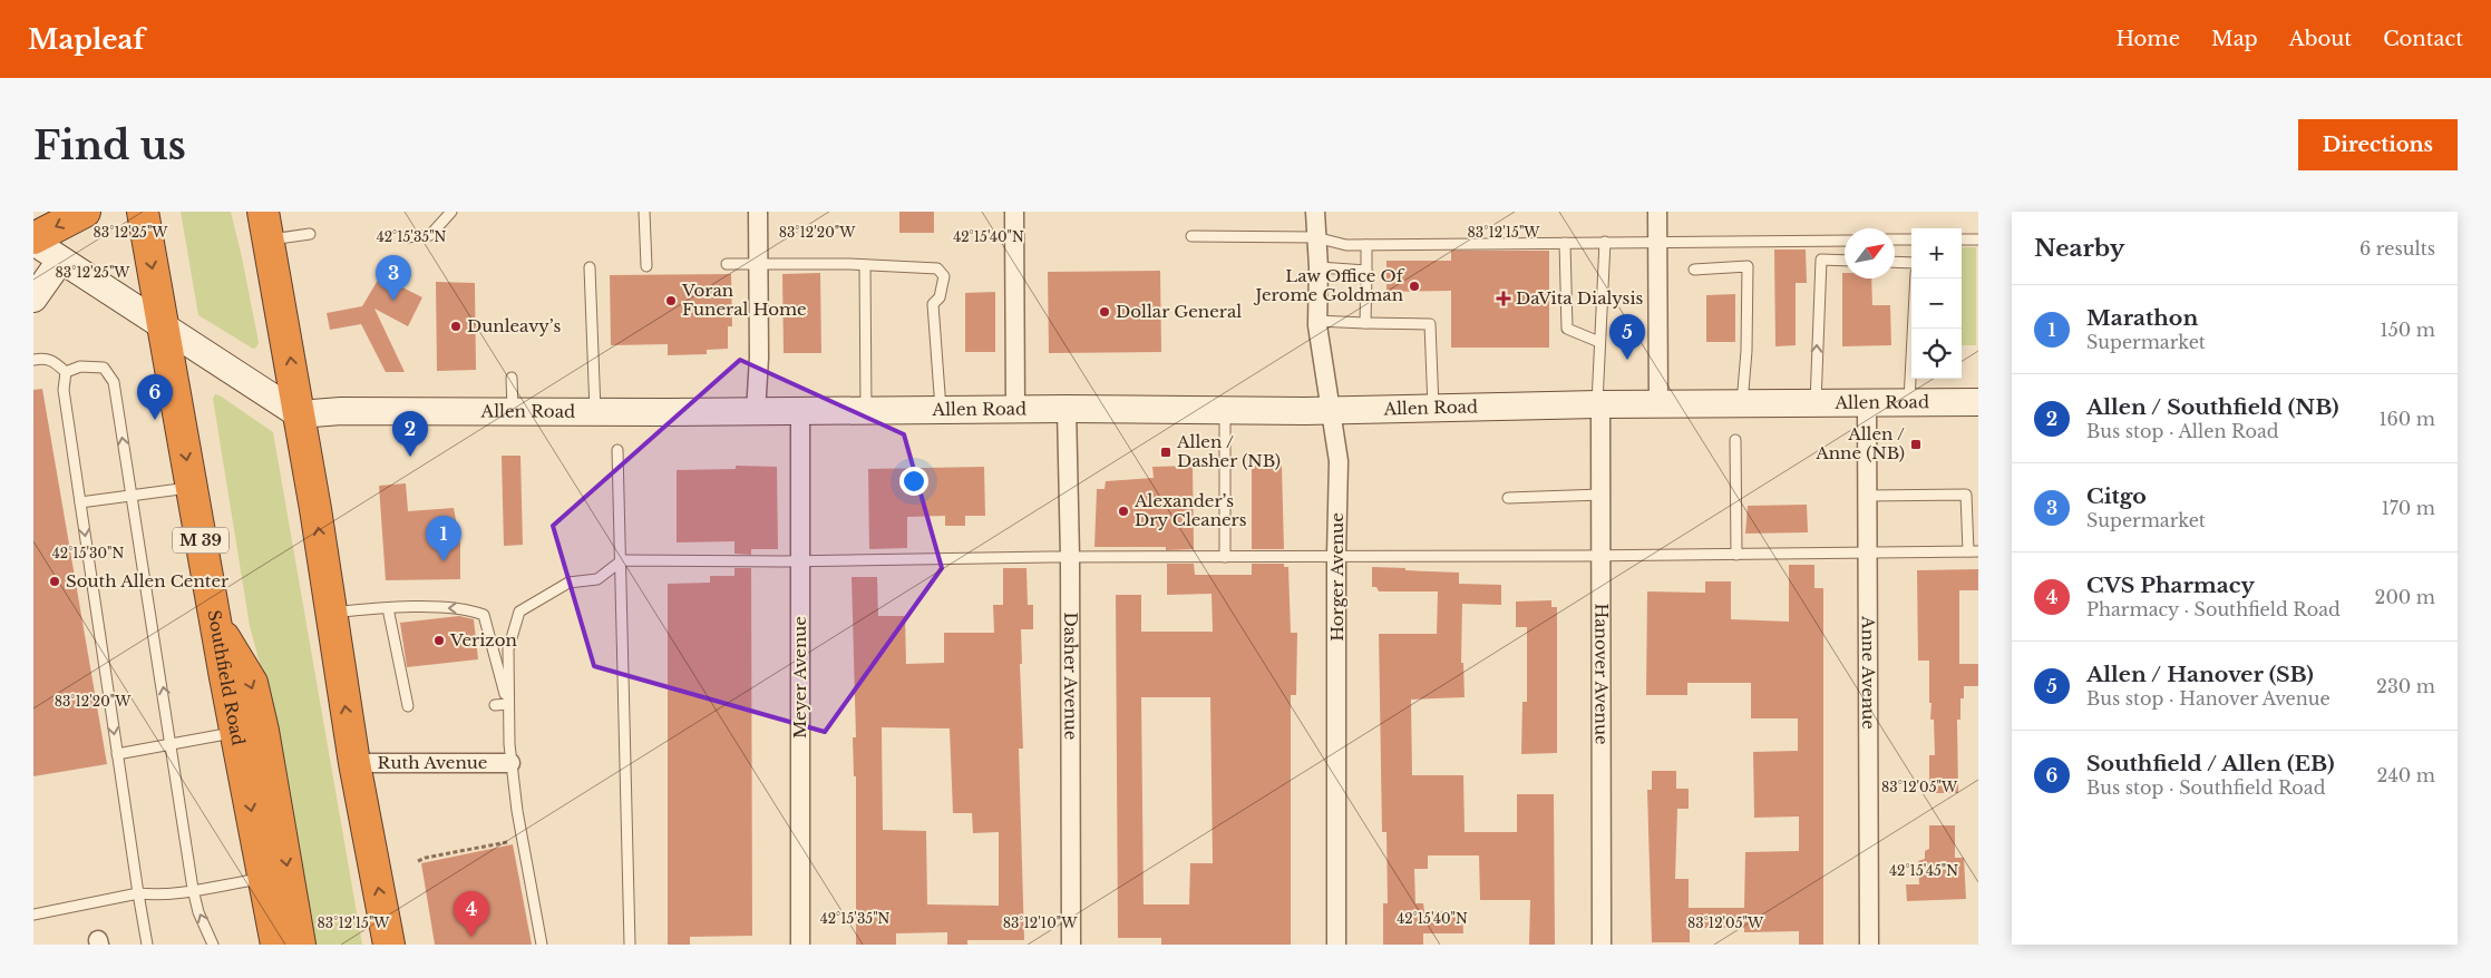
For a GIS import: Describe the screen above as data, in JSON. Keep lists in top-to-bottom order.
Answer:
{
  "streets": {
    "highway": ["M 39", "Southfield Road"],
    "main road": ["Allen Road"],
    "street": [
      "Horger Avenue",
      "Anne Avenue",
      "Hanover Avenue",
      "Dasher Avenue",
      "Meyer Avenue",
      "Ruth Avenue"
    ]
  },
  "crossings": [
    ["Allen Road", "Horger Avenue"],
    ["Allen Road", "Anne Avenue"],
    ["Allen Road", "Hanover Avenue"],
    ["Allen Road", "Dasher Avenue"],
    ["Allen Road", "Meyer Avenue"]
  ],
  "places": {
    "other": [
      "Law Office Of Jerome Goldman",
      "Voran Funeral Home",
      "Dollar General",
      "Dunleavy’s",
      "Alexander’s Dry Cleaners",
      "South Allen Center",
      "Verizon"
    ],
    "health": ["DaVita Dialysis"],
    "transit": ["Allen / Anne (NB)", "Allen / Dasher (NB)"]
  },
  "north": "top right",
  "page": {
    "header": "Mapleaf",
    "nav": [
      "Home",
      "Map",
      "About",
      "Contact"
    ],
    "buttons": "Directions",
    "title": "Find us",
    "heading": ["Nearby", "6 results"],
    "map_buttons": ["+", "−"],
    "pins": [
      "3",
      "5",
      "6",
      "2",
      "1",
      "4"
    ],
    "list": [
      {
        "mark": "1",
        "name": "Marathon",
        "note": "Supermarket",
        "value": "150 m"
      },
      {
        "mark": "2",
        "name": "Allen / Southfield (NB)",
        "note": "Bus stop · Allen Road",
        "value": "160 m"
      },
      {
        "mark": "3",
        "name": "Citgo",
        "note": "Supermarket",
        "value": "170 m"
      },
      {
        "mark": "4",
        "name": "CVS Pharmacy",
        "note": "Pharmacy · Southfield Road",
        "value": "200 m"
      },
      {
        "mark": "5",
        "name": "Allen / Hanover (SB)",
        "note": "Bus stop · Hanover Avenue",
        "value": "230 m"
      },
      {
        "mark": "6",
        "name": "Southfield / Allen (EB)",
        "note": "Bus stop · Southfield Road",
        "value": "240 m"
      }
    ]
  },
  "coordinates": [
    "83°12'25\"W",
    "83°12'20\"W",
    "83°12'15\"W",
    "42°15'35\"N",
    "42°15'40\"N",
    "42°15'30\"N",
    "83°12'05\"W",
    "42°15'45\"N",
    "83°12'10\"W"
  ]
}
